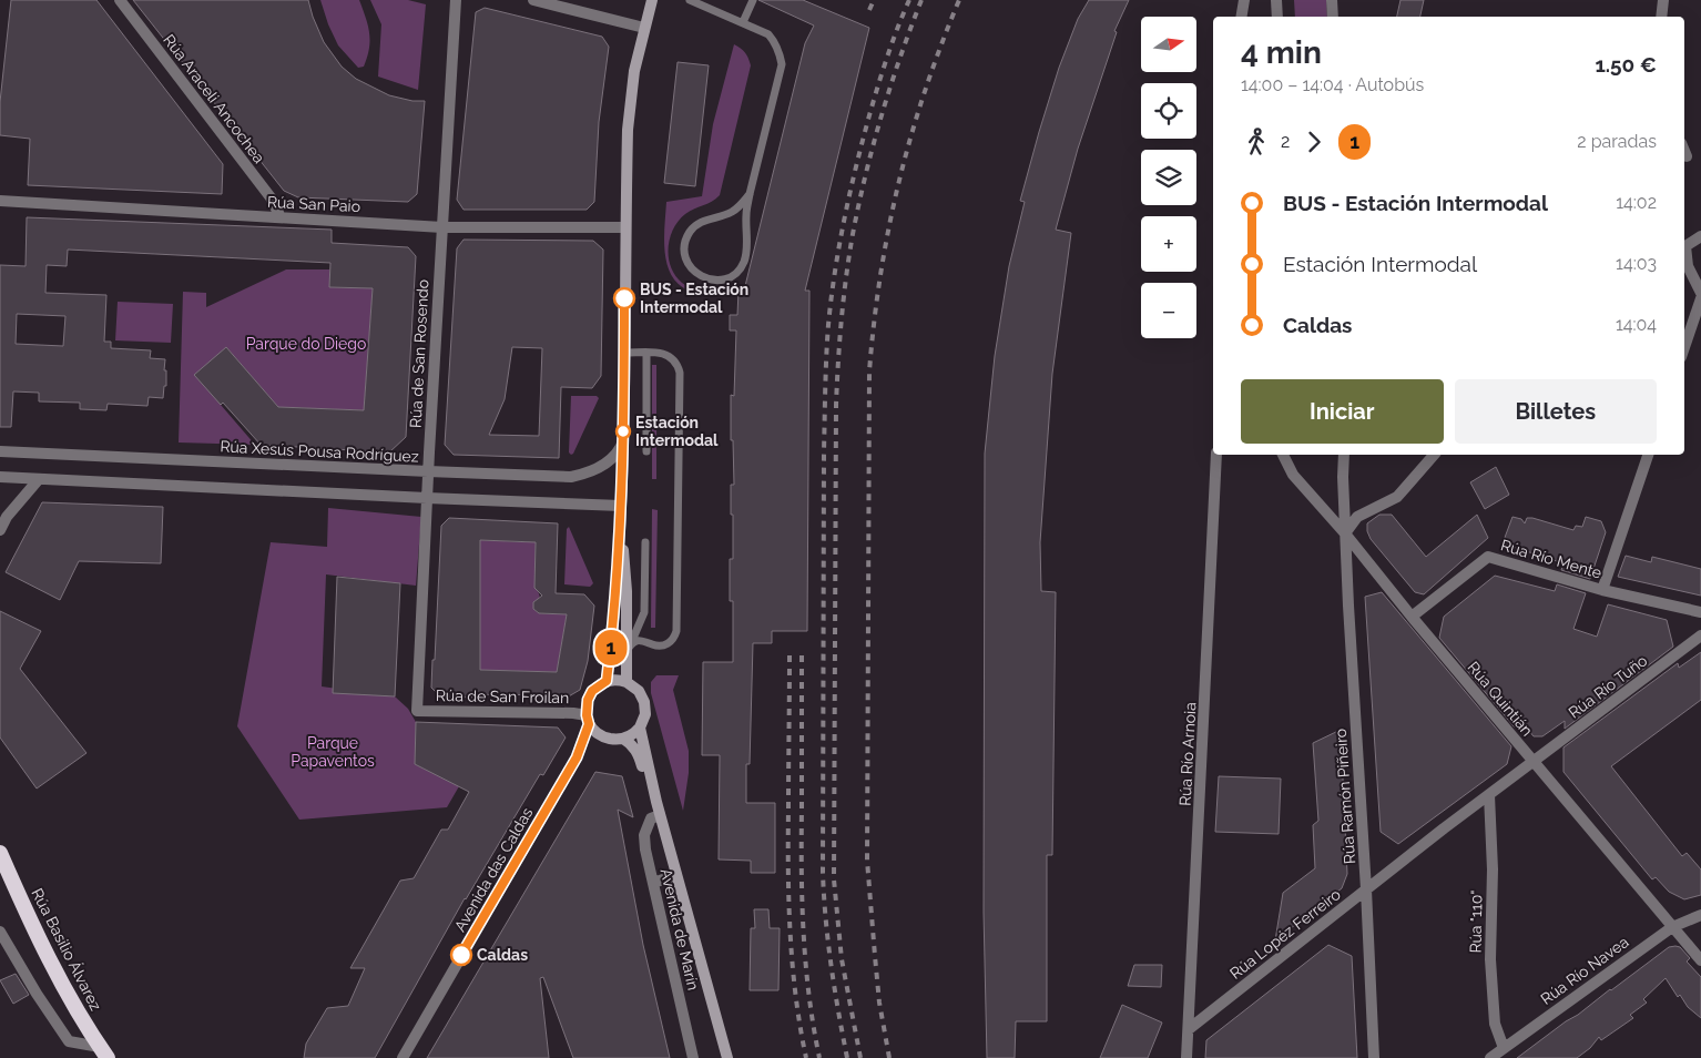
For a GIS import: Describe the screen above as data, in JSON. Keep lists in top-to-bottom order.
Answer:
{
  "streets": {
    "highway": ["Rúa Basilio Álvarez"],
    "main road": ["Avenida de Marín"],
    "street": [
      "Rúa Araceli Ancochea",
      "Rúa San Paio",
      "Rúa de San Rosendo",
      "Rúa Xesús Pousa Rodríguez",
      "Rúa Río Mente",
      "Rúa Río Tuño",
      "Rúa de San Froilan",
      "Rúa Quintián",
      "Rúa Río Arnoia",
      "Rúa Ramón Piñeiro",
      "Avenida das Caldas",
      "Rúa \"110\"",
      "Rúa Lopéz Ferreiro",
      "Rúa Río Navea"
    ]
  },
  "crossings": [
    ["Rúa Araceli Ancochea", "Rúa San Paio"],
    ["Rúa San Paio", "Rúa de San Rosendo"],
    ["Rúa de San Rosendo", "Rúa Xesús Pousa Rodríguez"],
    ["Rúa de San Rosendo", "Rúa de San Froilan"],
    ["Rúa Río Mente", "Rúa Quintián"],
    ["Rúa Río Tuño", "Rúa Quintián"],
    ["Rúa Río Tuño", "Rúa Lopéz Ferreiro"],
    ["Rúa de San Froilan", "Avenida das Caldas"],
    ["Rúa Quintián", "Rúa Ramón Piñeiro"],
    ["Rúa Quintián", "Rúa Lopéz Ferreiro"],
    ["Rúa Quintián", "Rúa Río Navea"],
    ["Rúa Río Arnoia", "Rúa Lopéz Ferreiro"],
    ["Rúa Ramón Piñeiro", "Rúa Lopéz Ferreiro"],
    ["Rúa \"110\"", "Rúa Lopéz Ferreiro"],
    ["Rúa \"110\"", "Rúa Río Navea"]
  ],
  "parks": ["Parque do Diego", "Parque Papaventos"],
  "places": ["BUS - Estación Intermodal", "Estación Intermodal", "Caldas"],
  "lines": ["bus line 1"],
  "north": "right",
  "page": {
    "on_map": "1",
    "map_buttons": ["+", "−"],
    "heading": ["4 min", "14:00 – 14:04 · Autobús", "1.50 €"],
    "legs": ["2", "1", "2 paradas"],
    "list": [
      {
        "name": "BUS - Estación Intermodal",
        "value": "14:02"
      },
      {
        "name": "Estación Intermodal",
        "value": "14:03"
      },
      {
        "name": "Caldas",
        "value": "14:04"
      }
    ],
    "buttons": ["Iniciar", "Billetes"]
  }
}
